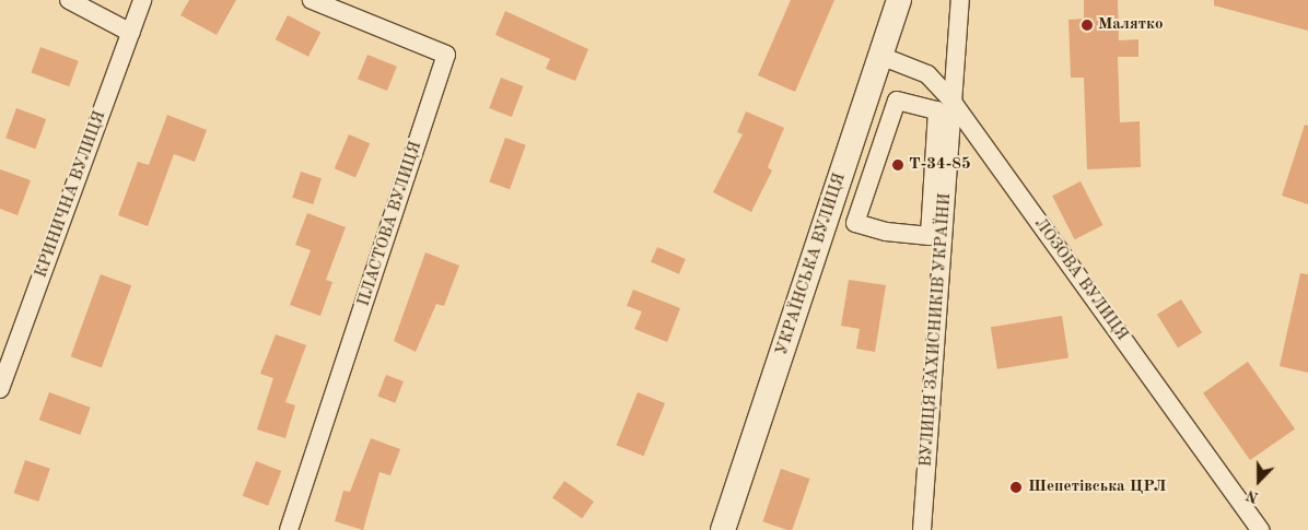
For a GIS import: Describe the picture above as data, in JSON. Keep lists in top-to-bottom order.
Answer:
{
  "streets": {
    "main road": ["УКРАЇНСЬКА ВУЛИЦЯ"],
    "street": [
      "КРИНИЧНА ВУЛИЦЯ",
      "ПЛАСТОВА ВУЛИЦЯ",
      "ЛОЗОВА ВУЛИЦЯ",
      "ВУЛИЦЯ ЗАХИСНИКІВ УКРАЇНИ"
    ]
  },
  "crossings": [
    ["УКРАЇНСЬКА ВУЛИЦЯ", "ЛОЗОВА ВУЛИЦЯ"],
    ["ЛОЗОВА ВУЛИЦЯ", "ВУЛИЦЯ ЗАХИСНИКІВ УКРАЇНИ"]
  ],
  "places": ["Малятко", "Т-34-85", "Шепетівська ЦРЛ"],
  "north": "bottom"
}
